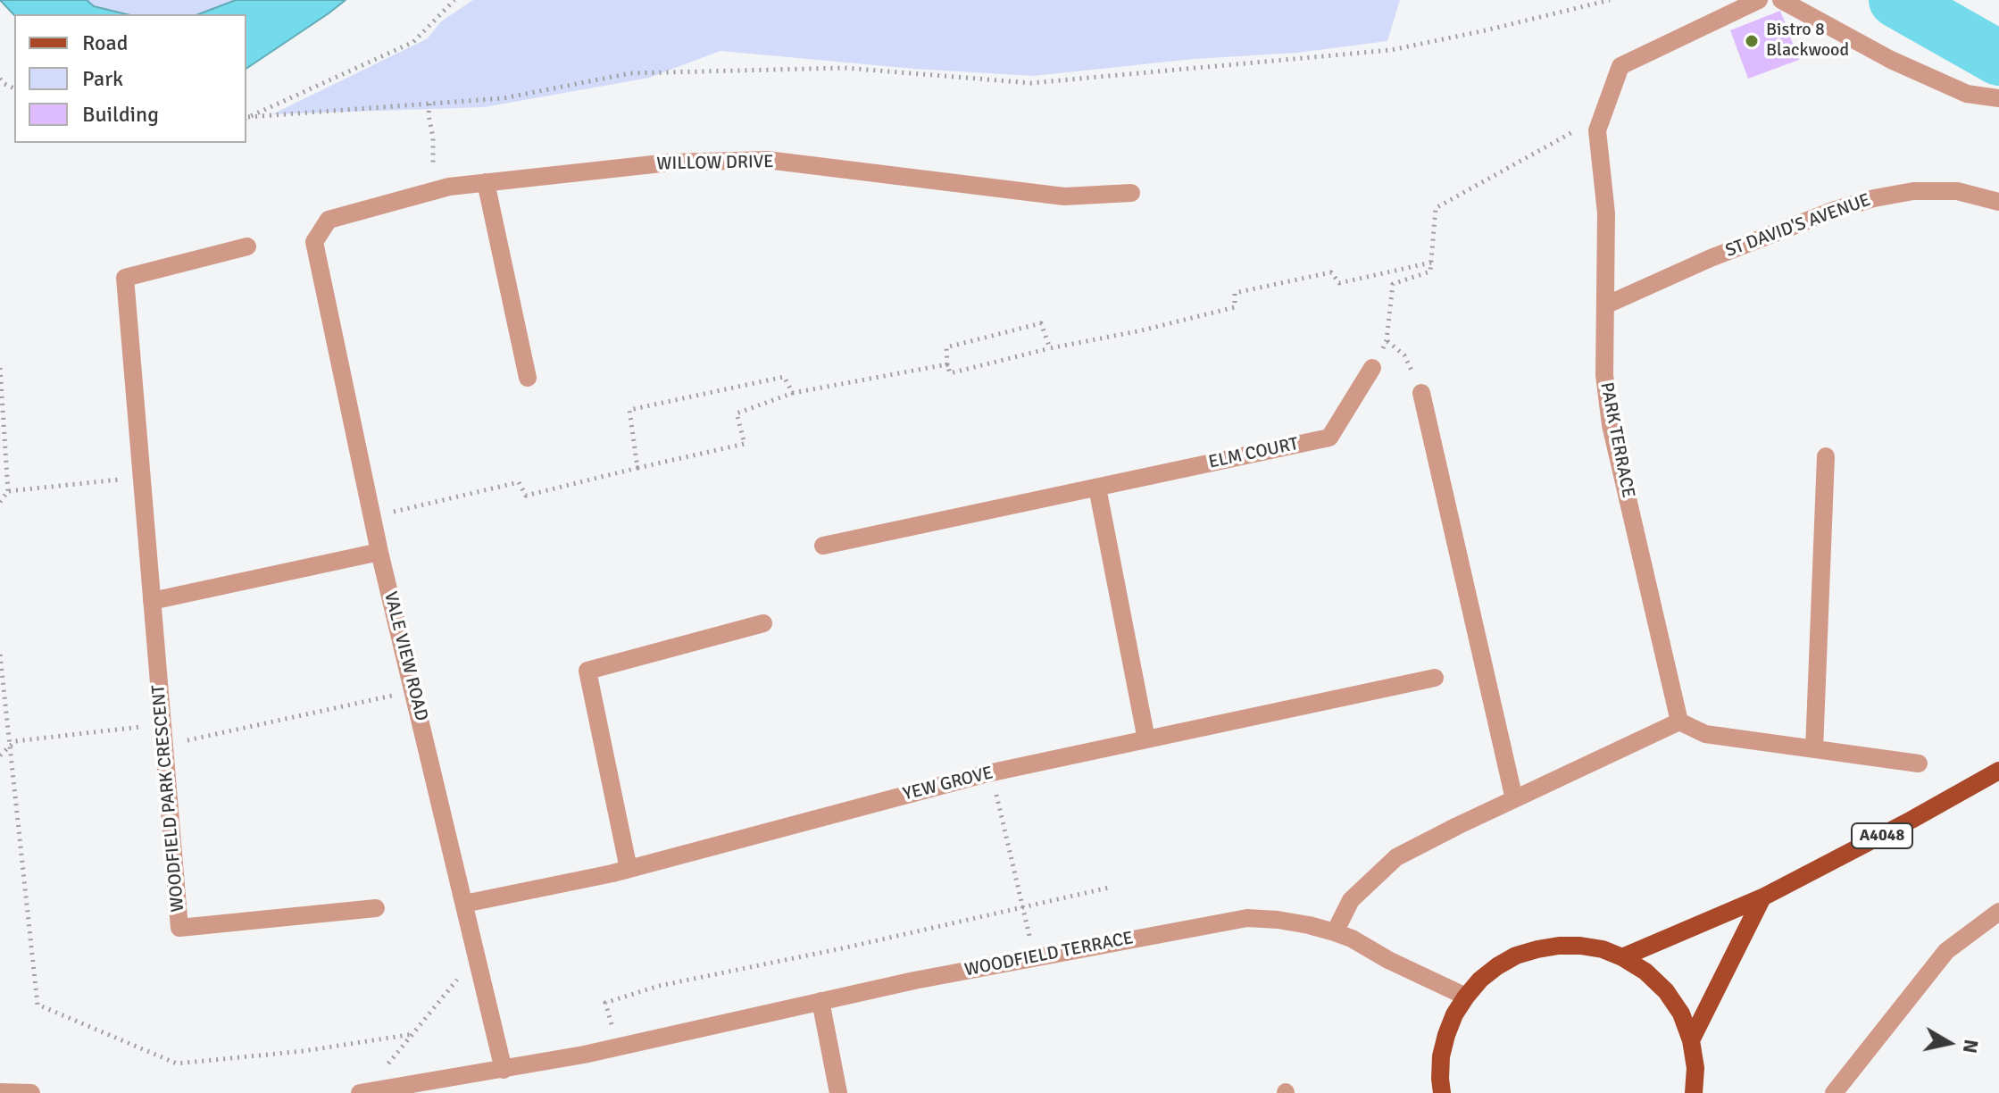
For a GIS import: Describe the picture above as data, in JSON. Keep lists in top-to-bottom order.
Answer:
{
  "streets": {
    "main road": ["A4048"],
    "street": [
      "WILLOW DRIVE",
      "ST DAVID'S AVENUE",
      "PARK TERRACE",
      "ELM COURT",
      "VALE VIEW ROAD",
      "YEW GROVE",
      "WOODFIELD PARK CRESCENT",
      "WOODFIELD TERRACE"
    ]
  },
  "crossings": [
    ["WILLOW DRIVE", "VALE VIEW ROAD"],
    ["ST DAVID'S AVENUE", "PARK TERRACE"],
    ["VALE VIEW ROAD", "YEW GROVE"],
    ["VALE VIEW ROAD", "WOODFIELD TERRACE"]
  ],
  "places": ["Bistro 8 Blackwood"],
  "legend": ["Road", "Park", "Building"],
  "north": "right"
}
